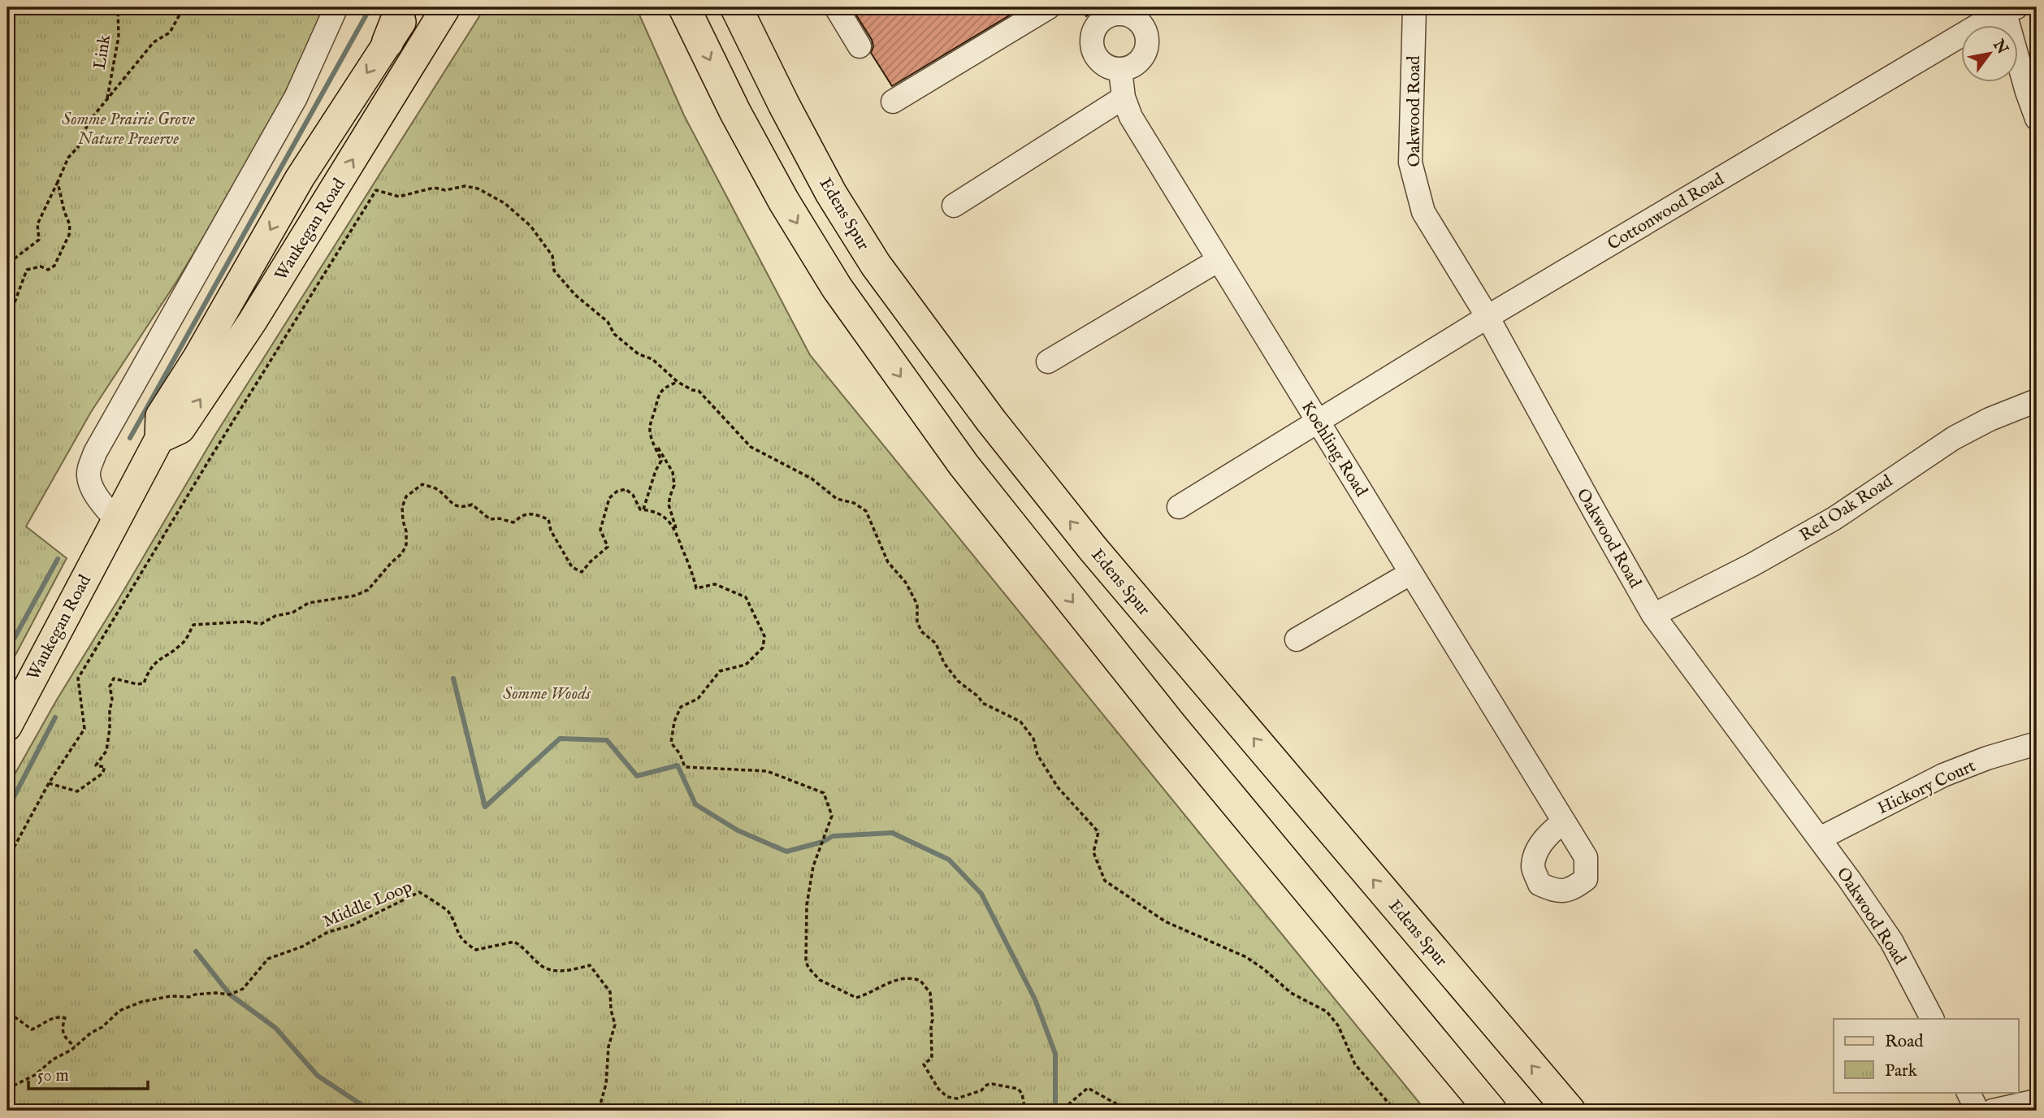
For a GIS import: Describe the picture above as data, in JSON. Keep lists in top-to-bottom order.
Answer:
{
  "streets": {
    "highway": ["Edens Spur"],
    "main road": ["Waukegan Road"],
    "street": [
      "Oakwood Road",
      "Cottonwood Road",
      "Koehling Road",
      "Red Oak Road",
      "Hickory Court"
    ],
    "path": ["Link", "Middle Loop"]
  },
  "crossings": [
    ["Oakwood Road", "Cottonwood Road"],
    ["Oakwood Road", "Red Oak Road"],
    ["Oakwood Road", "Hickory Court"],
    ["Cottonwood Road", "Koehling Road"]
  ],
  "parks": ["Somme Prairie Grove Nature Preserve", "Somme Woods"],
  "legend": ["Road", "Park"],
  "scale_bar": "50 m",
  "north": "top right"
}
